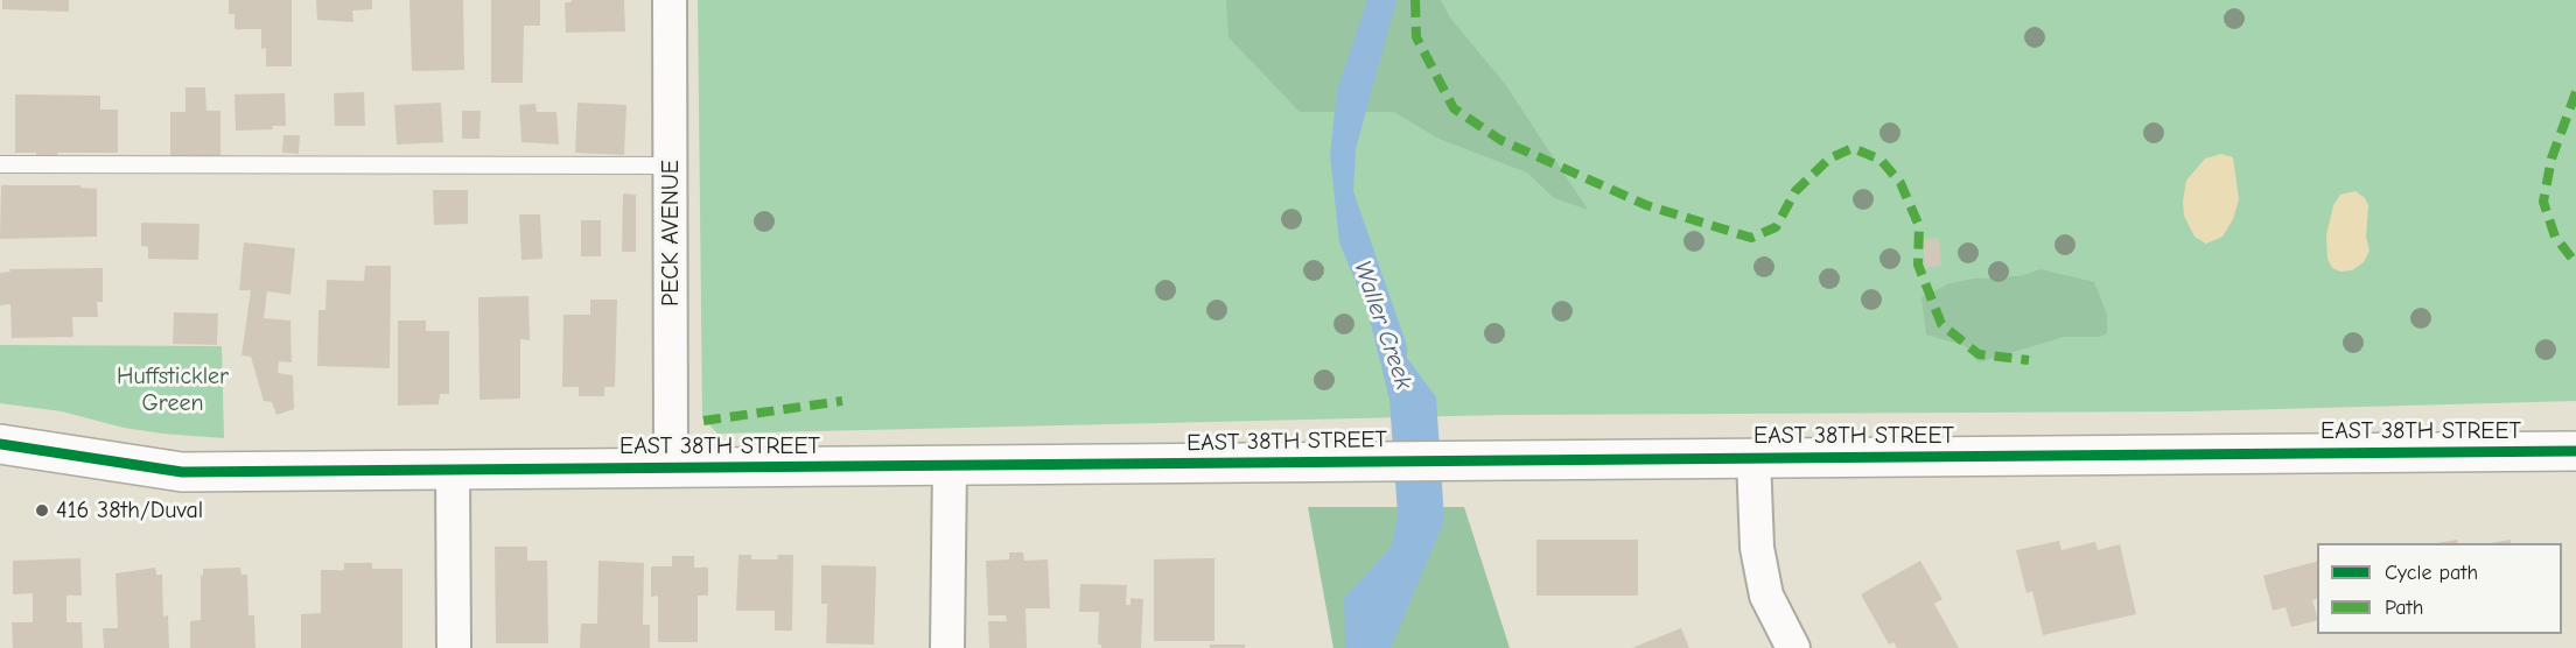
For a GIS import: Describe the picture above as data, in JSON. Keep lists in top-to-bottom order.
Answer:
{
  "streets": {
    "street": ["PECK AVENUE", "EAST 38TH STREET"]
  },
  "crossings": [
    ["PECK AVENUE", "EAST 38TH STREET"]
  ],
  "water": ["Waller Creek"],
  "parks": ["Huffstickler Green"],
  "places": ["416 38th/Duval"],
  "legend": ["Cycle path", "Path"]
}
